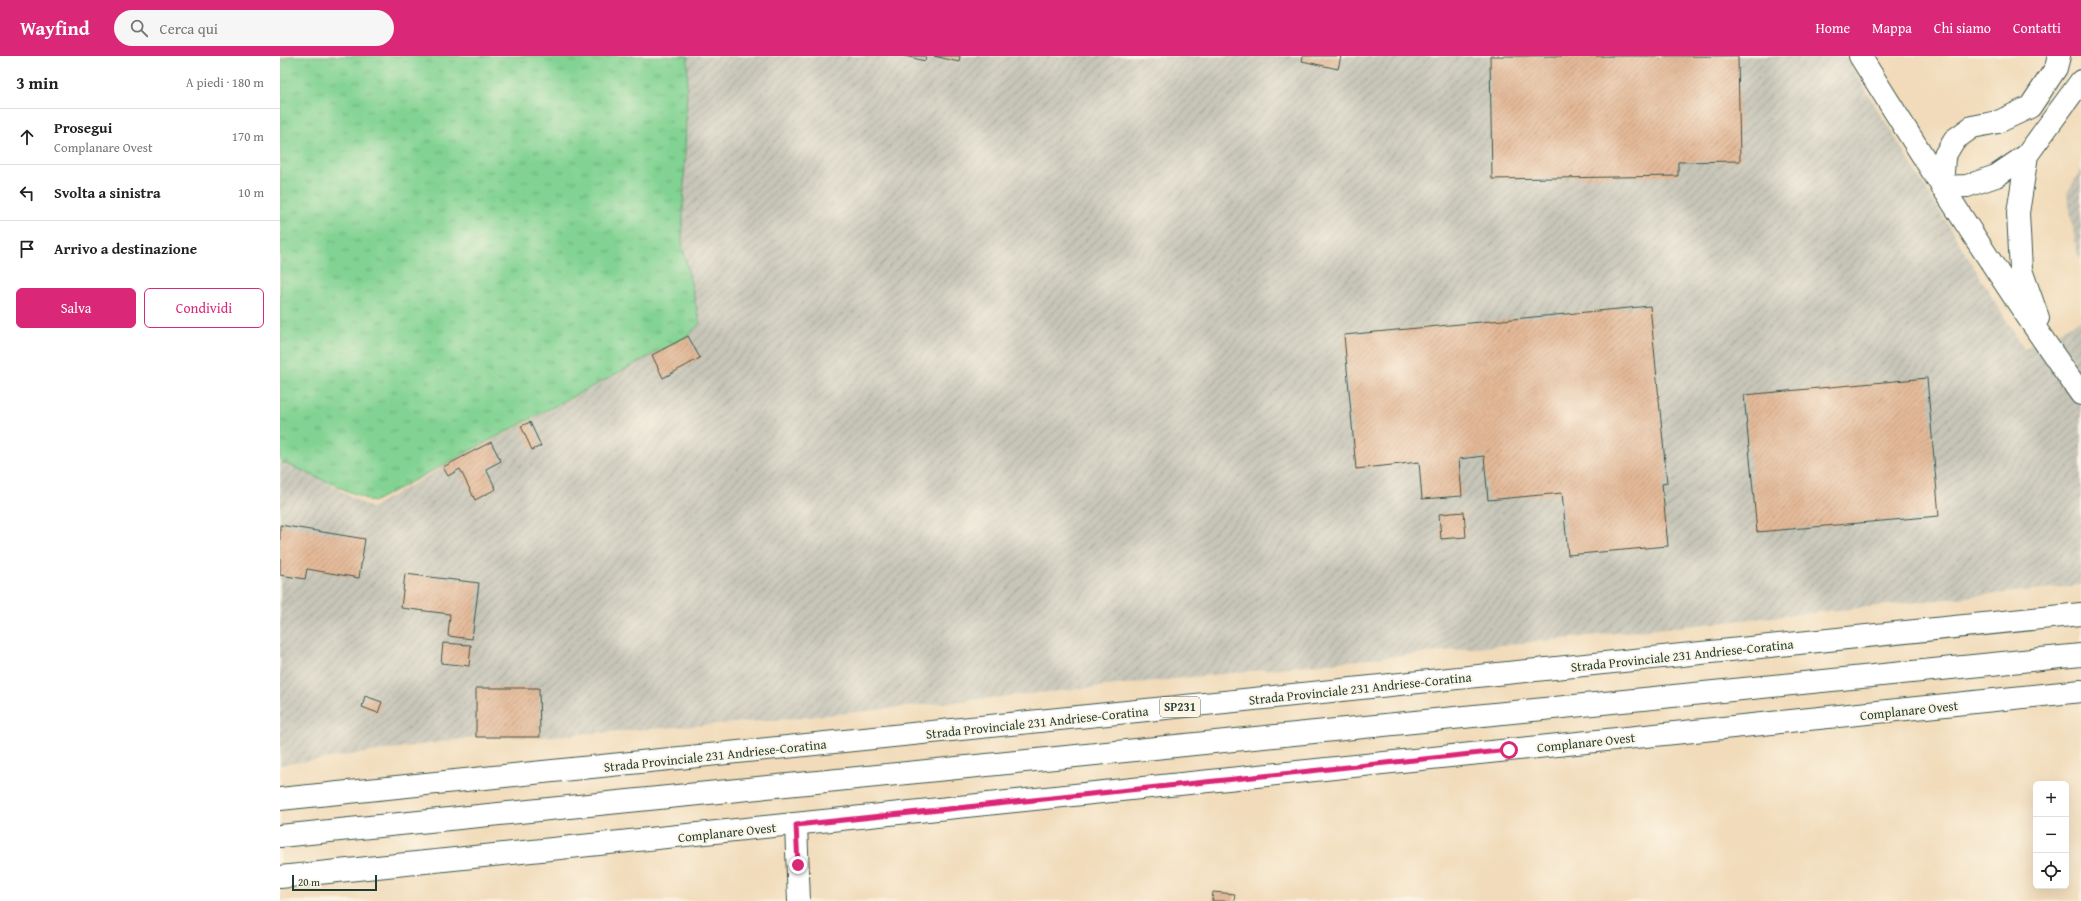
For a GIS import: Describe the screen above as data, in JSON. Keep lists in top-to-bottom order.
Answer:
{
  "streets": {
    "main road": ["Strada Provinciale 231 Andriese-Coratina", "SP231", "Complanare Ovest"]
  },
  "scale_bar": "20 m",
  "page": {
    "header": "Wayfind",
    "search": "Cerca qui",
    "nav": [
      "Home",
      "Mappa",
      "Chi siamo",
      "Contatti"
    ],
    "heading": ["3 min", "A piedi · 180 m"],
    "list": [
      ["Prosegui", "Complanare Ovest", "170 m"],
      ["Svolta a sinistra", "10 m"],
      "Arrivo a destinazione"
    ],
    "buttons": ["Salva", "Condividi"],
    "map_buttons": ["+", "−"],
    "scale": "20 m"
  }
}
